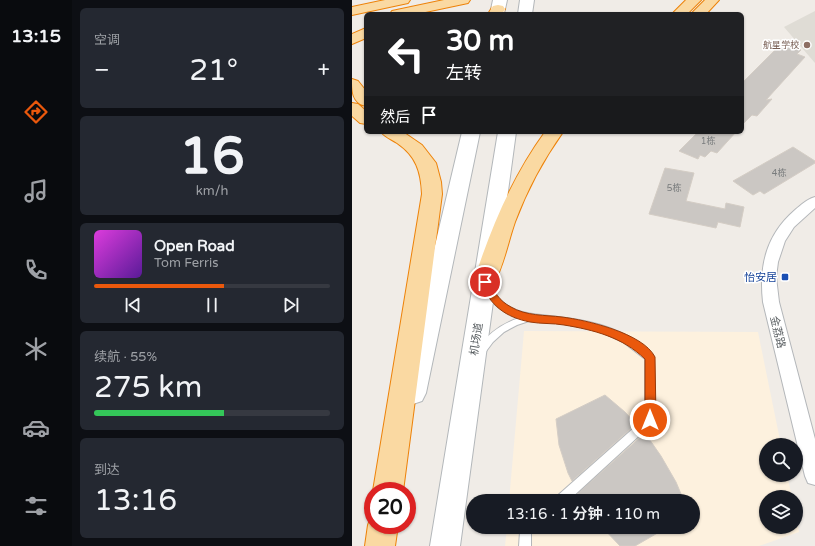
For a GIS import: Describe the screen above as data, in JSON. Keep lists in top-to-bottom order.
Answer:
{
  "streets": {
    "main road": ["机场道"],
    "street": ["金荔路"]
  },
  "places": {
    "other": ["航星学校"],
    "transit": ["怡安居"]
  },
  "house_numbers": ["1栋", "4栋", "5栋"],
  "page": {
    "tabs": "13:15",
    "tile": [
      "空调",
      ["16", "km/h"],
      ["续航 · 55%", "275 km"],
      ["到达", "13:16"]
    ],
    "turn": ["30 m", "左转"],
    "heat": ["−", "21°", "+"],
    "then": "然后",
    "song": ["Open Road", "Tom Ferris"],
    "limit": "20",
    "trip": "13:16 · 1 分钟 · 110 m"
  }
}
